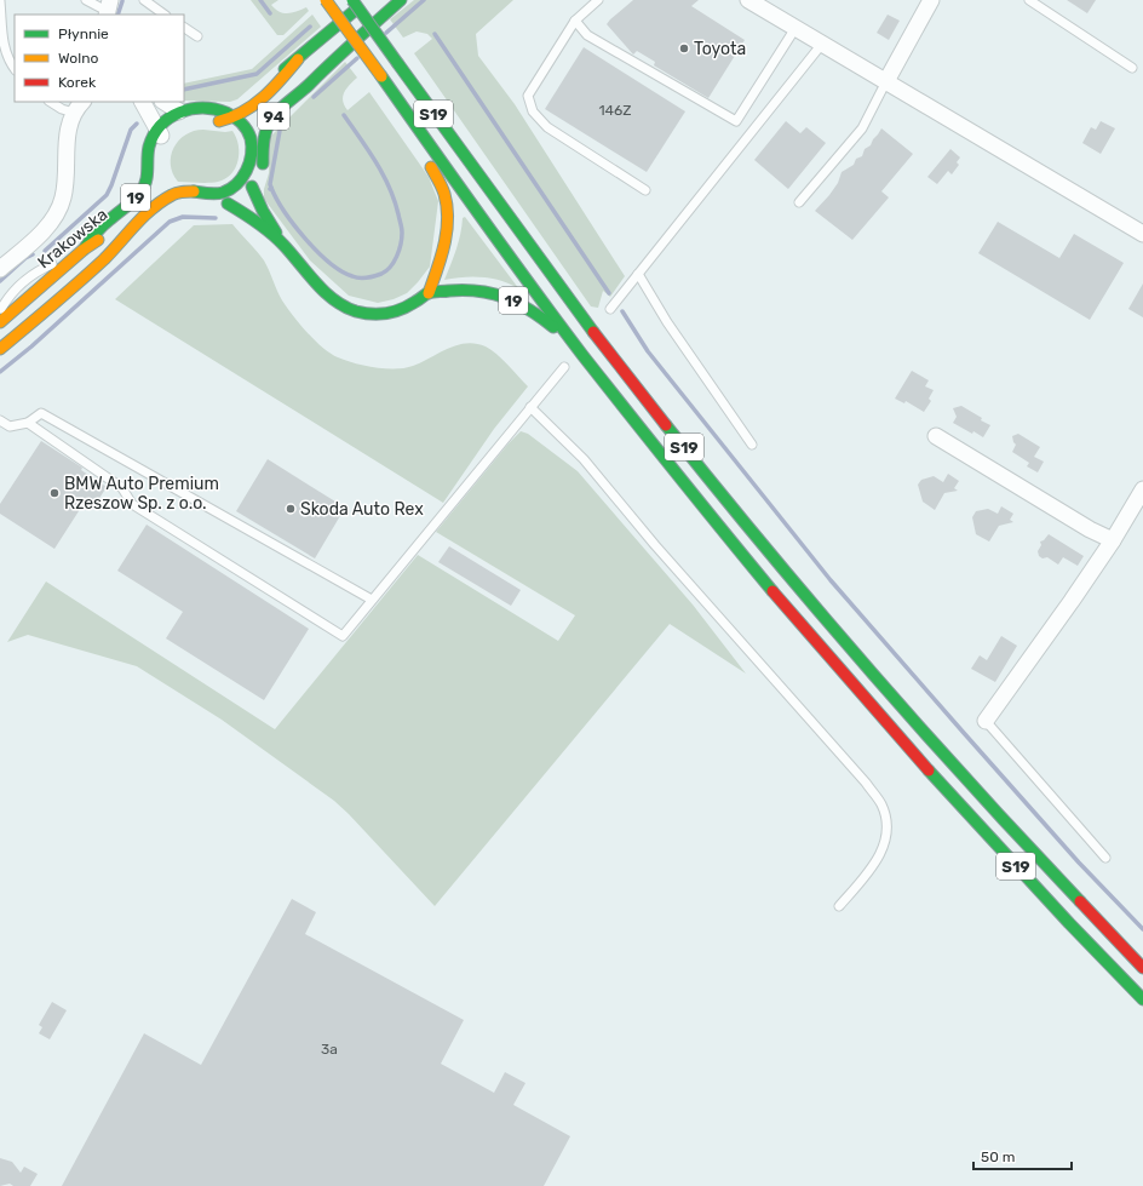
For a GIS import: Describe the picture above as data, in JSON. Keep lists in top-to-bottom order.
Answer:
{
  "streets": {
    "main road": [
      "S19",
      "94",
      "19",
      "Krakowska"
    ]
  },
  "crossings": [
    ["S19", "19"],
    ["94", "19"],
    ["19", "Krakowska"]
  ],
  "places": ["Toyota", "BMW Auto Premium Rzeszow Sp. z o.o.", "Skoda Auto Rex"],
  "house_numbers": ["146Z", "3a"],
  "legend": ["Płynnie", "Wolno", "Korek"],
  "scale_bar": "50 m"
}
